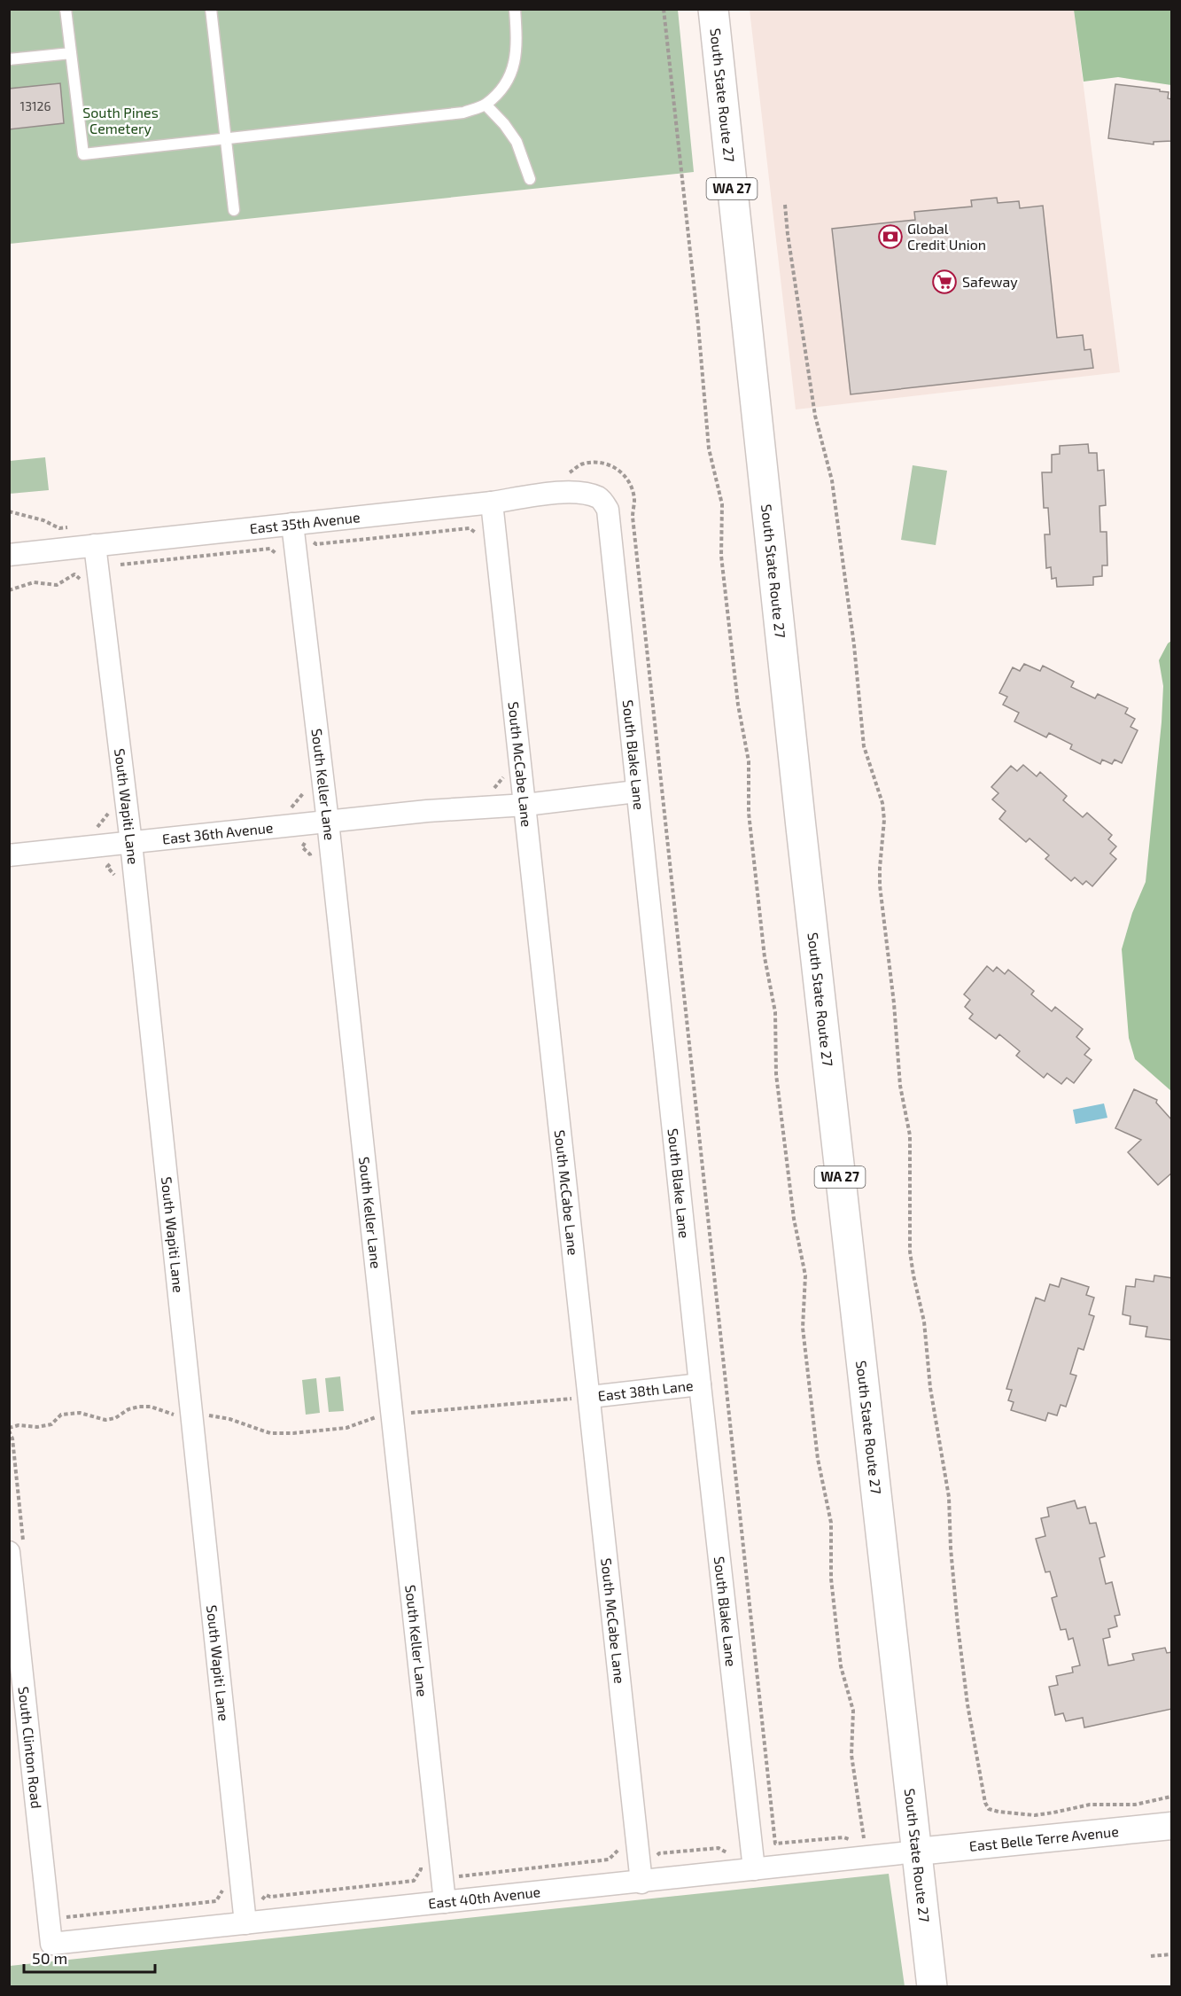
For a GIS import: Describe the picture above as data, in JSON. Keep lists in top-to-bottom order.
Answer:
{
  "streets": {
    "main road": ["South State Route 27", "WA 27"],
    "street": [
      "East 35th Avenue",
      "South Blake Lane",
      "South McCabe Lane",
      "South Keller Lane",
      "South Wapiti Lane",
      "East 36th Avenue",
      "East 38th Lane",
      "South Clinton Road",
      "East Belle Terre Avenue",
      "East 40th Avenue"
    ]
  },
  "crossings": [
    ["South State Route 27", "East Belle Terre Avenue"],
    ["South State Route 27", "East 40th Avenue"],
    ["East 35th Avenue", "South Blake Lane"],
    ["East 35th Avenue", "South McCabe Lane"],
    ["East 35th Avenue", "South Keller Lane"],
    ["East 35th Avenue", "South Wapiti Lane"],
    ["South Blake Lane", "East 36th Avenue"],
    ["South Blake Lane", "East 38th Lane"],
    ["South Blake Lane", "East 40th Avenue"],
    ["South McCabe Lane", "East 36th Avenue"],
    ["South McCabe Lane", "East 38th Lane"],
    ["South McCabe Lane", "East 40th Avenue"],
    ["South Keller Lane", "East 36th Avenue"],
    ["South Keller Lane", "East 40th Avenue"],
    ["South Wapiti Lane", "East 36th Avenue"],
    ["South Wapiti Lane", "East 40th Avenue"],
    ["South Clinton Road", "East 40th Avenue"],
    ["East Belle Terre Avenue", "East 40th Avenue"]
  ],
  "parks": ["South Pines Cemetery"],
  "places": {
    "bank": ["Global Credit Union"],
    "supermarket": ["Safeway"]
  },
  "house_numbers": ["13126"],
  "scale_bar": "50 m"
}
